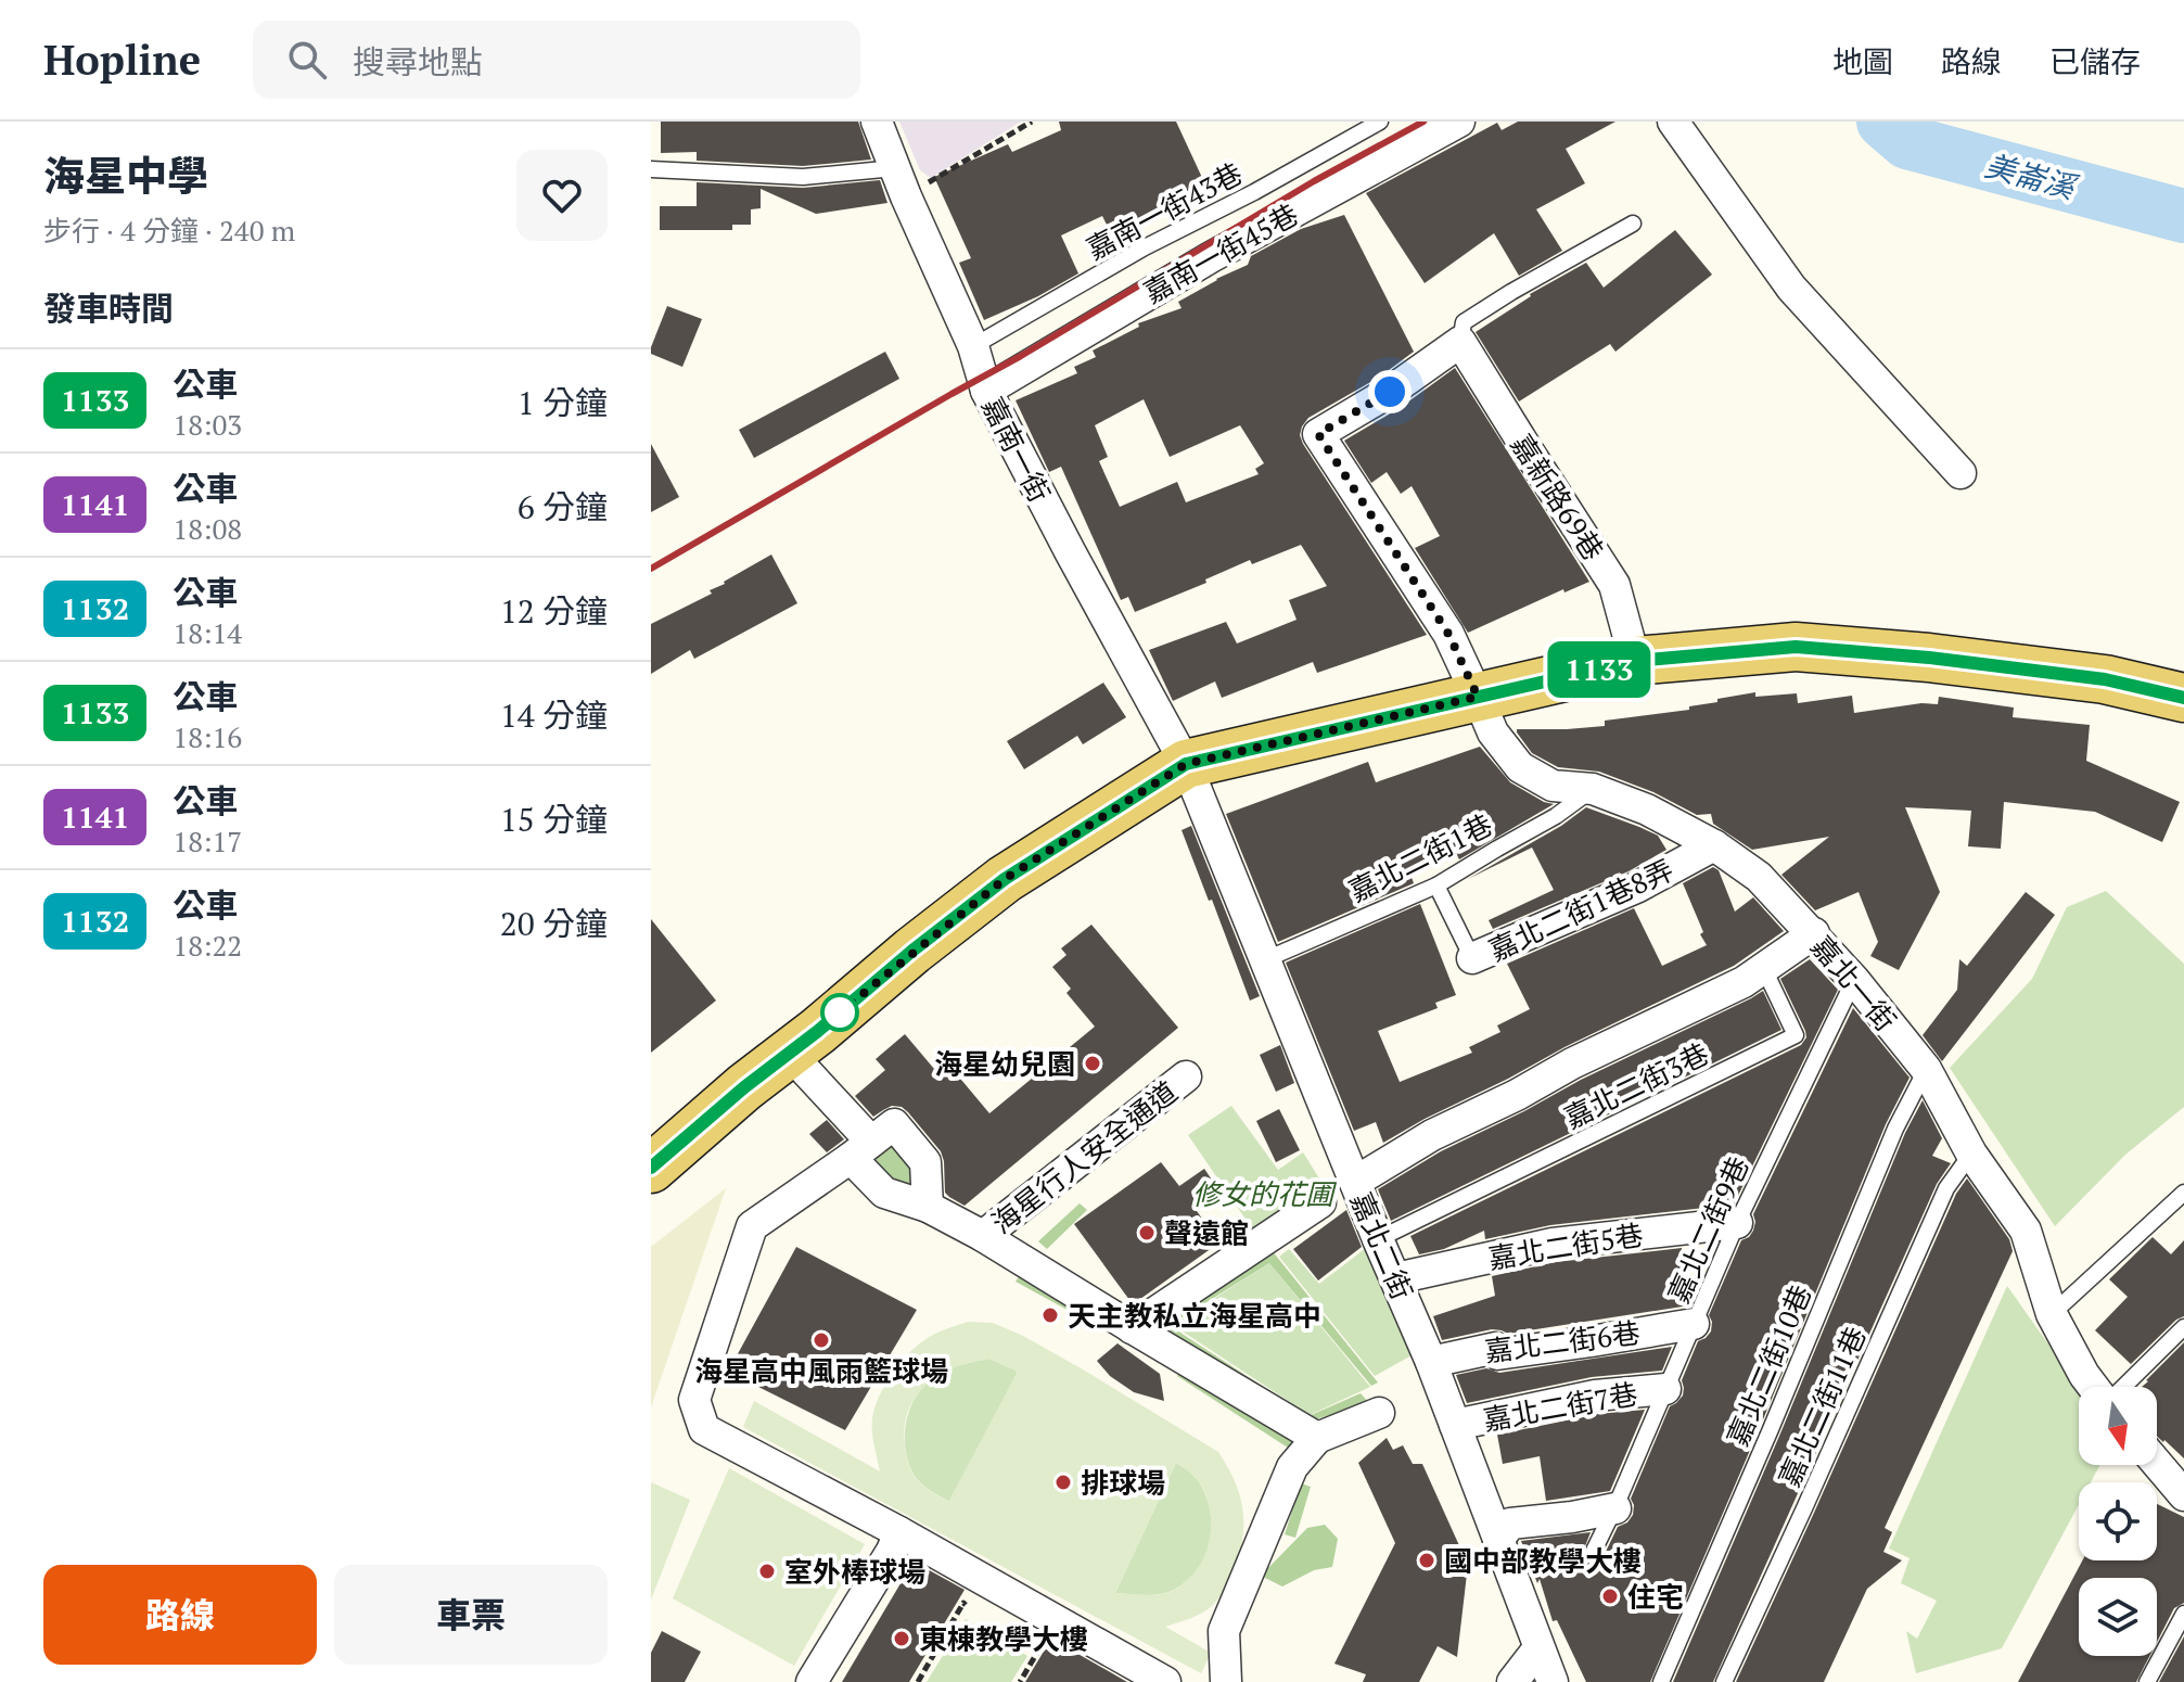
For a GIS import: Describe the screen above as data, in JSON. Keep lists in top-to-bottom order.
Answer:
{
  "streets": {
    "street": [
      "嘉南一街45巷",
      "嘉南一街",
      "嘉新路69巷",
      "嘉北二街1巷8弄",
      "嘉北一街",
      "海星行人安全通道",
      "嘉北二街",
      "嘉北二街5巷",
      "嘉北二街6巷",
      "嘉北二街7巷"
    ],
    "lane": [
      "嘉南一街43巷",
      "嘉北二街1巷",
      "嘉北二街3巷",
      "嘉北二街9巷",
      "嘉北二街10巷",
      "嘉北二街11巷"
    ]
  },
  "crossings": [
    ["嘉南一街43巷", "嘉南一街"],
    ["嘉南一街45巷", "嘉南一街"],
    ["嘉南一街", "嘉北二街"],
    ["嘉新路69巷", "嘉北一街"],
    ["嘉北二街1巷", "嘉北二街1巷8弄"],
    ["嘉北二街1巷", "嘉北一街"],
    ["嘉北二街1巷", "嘉北二街"],
    ["嘉北二街1巷8弄", "嘉北一街"],
    ["嘉北一街", "嘉北二街3巷"],
    ["嘉北一街", "嘉北二街9巷"],
    ["嘉北一街", "嘉北二街10巷"],
    ["嘉北一街", "嘉北二街11巷"],
    ["嘉北二街3巷", "嘉北二街"],
    ["嘉北二街9巷", "嘉北二街5巷"],
    ["嘉北二街9巷", "嘉北二街6巷"],
    ["嘉北二街9巷", "嘉北二街7巷"],
    ["嘉北二街", "嘉北二街5巷"],
    ["嘉北二街", "嘉北二街6巷"],
    ["嘉北二街", "嘉北二街7巷"]
  ],
  "water": ["美崙溪"],
  "parks": ["修女的花圃"],
  "places": [
    "海星幼兒園",
    "聲遠館",
    "天主教私立海星高中",
    "海星高中風雨籃球場",
    "排球場",
    "國中部教學大樓",
    "室外棒球場",
    "住宅",
    "東棟教學大樓"
  ],
  "lines": ["bus line 1133"],
  "north": "bottom",
  "page": {
    "header": "Hopline",
    "search": "搜尋地點",
    "nav": ["地圖", "路線", "已儲存"],
    "heading": [
      ["海星中學", "步行 · 4 分鐘 · 240 m"],
      "發車時間"
    ],
    "on_map": "1133",
    "list": [
      {
        "mark": "1133",
        "name": "公車",
        "note": "18:03",
        "value": "1 分鐘"
      },
      {
        "mark": "1141",
        "name": "公車",
        "note": "18:08",
        "value": "6 分鐘"
      },
      {
        "mark": "1132",
        "name": "公車",
        "note": "18:14",
        "value": "12 分鐘"
      },
      {
        "mark": "1133",
        "name": "公車",
        "note": "18:16",
        "value": "14 分鐘"
      },
      {
        "mark": "1141",
        "name": "公車",
        "note": "18:17",
        "value": "15 分鐘"
      },
      {
        "mark": "1132",
        "name": "公車",
        "note": "18:22",
        "value": "20 分鐘"
      }
    ],
    "buttons": ["路線", "車票"]
  }
}
